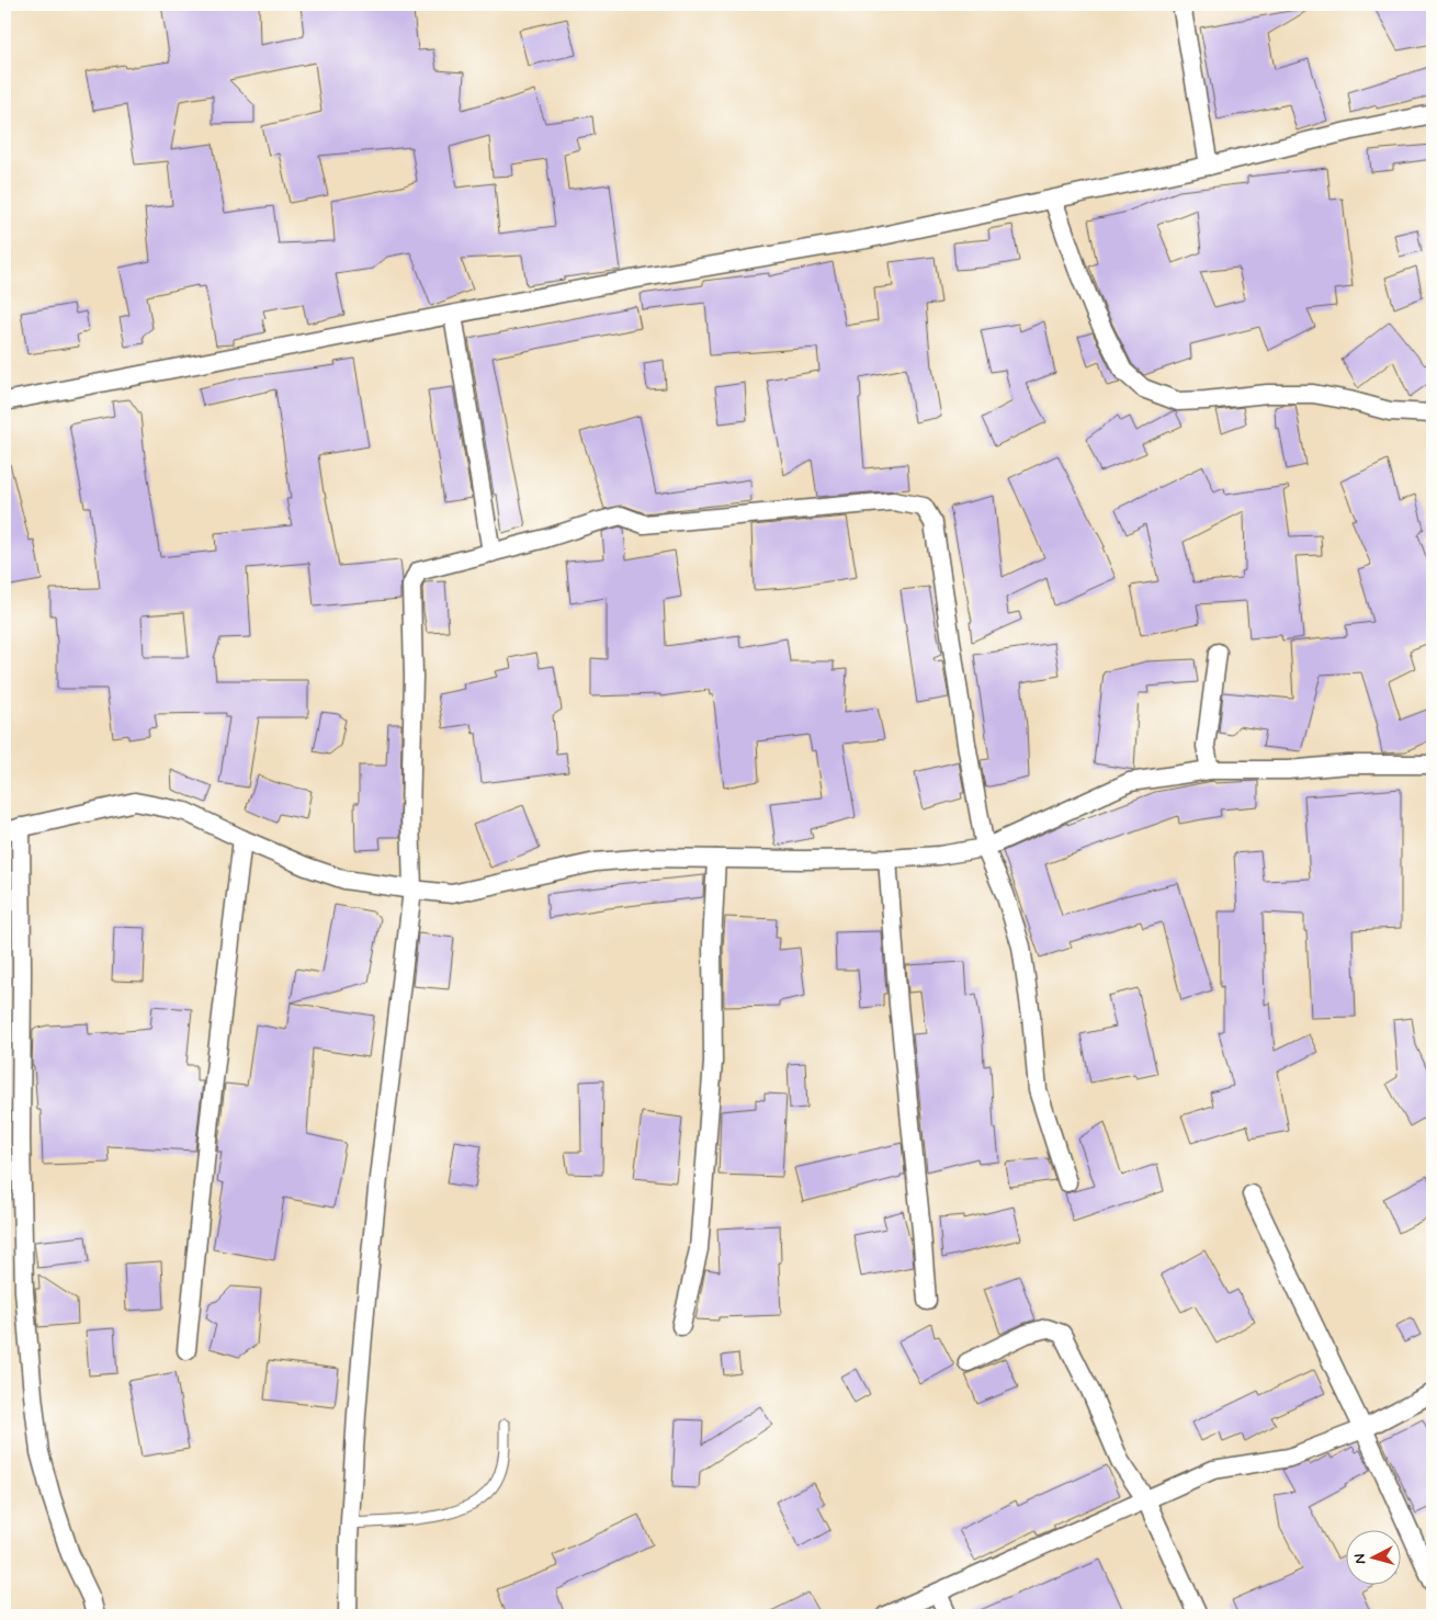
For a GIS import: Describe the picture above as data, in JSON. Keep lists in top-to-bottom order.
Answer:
{
  "north": "left"
}
